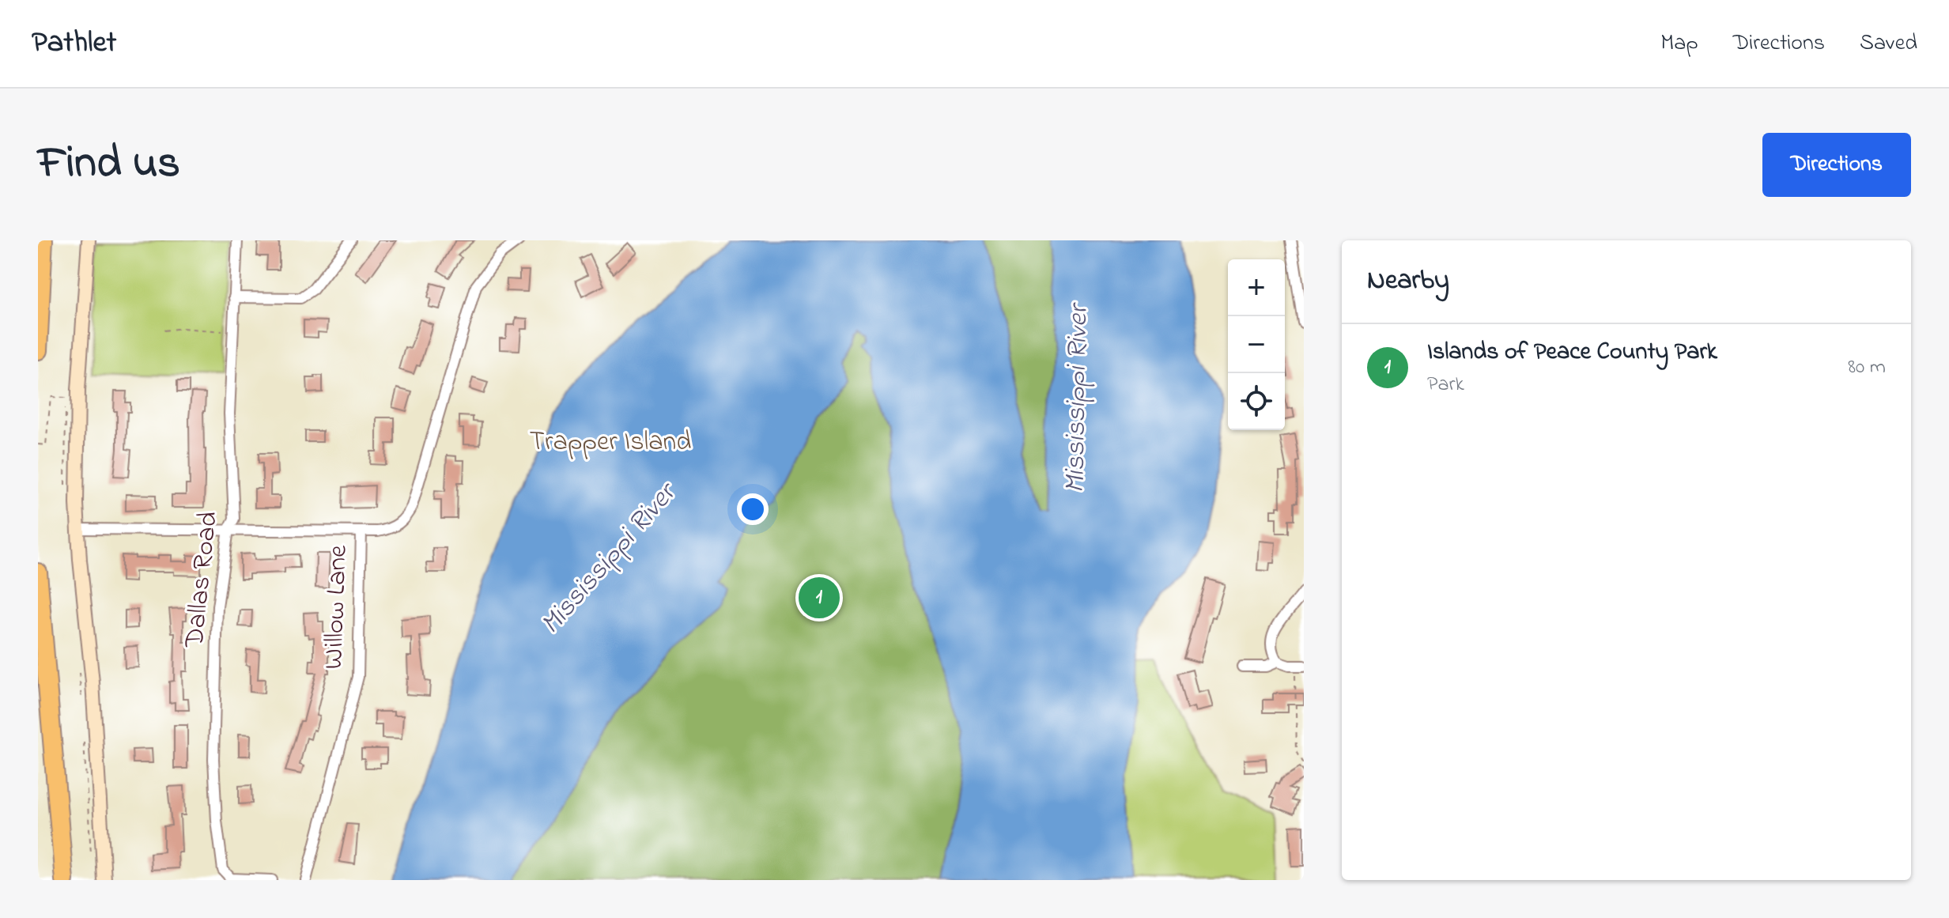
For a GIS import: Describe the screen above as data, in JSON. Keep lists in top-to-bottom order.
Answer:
{
  "streets": {
    "street": ["Dallas Road", "Willow Lane"]
  },
  "water": ["Mississippi River"],
  "parks": ["Trapper Island"],
  "page": {
    "header": "Pathlet",
    "nav": ["Map", "Directions", "Saved"],
    "title": "Find us",
    "buttons": "Directions",
    "heading": "Nearby",
    "map_buttons": ["+", "−"],
    "list": [
      {
        "mark": "1",
        "name": "Islands of Peace County Park",
        "note": "Park",
        "value": "80 m"
      }
    ],
    "pins": "1"
  }
}
